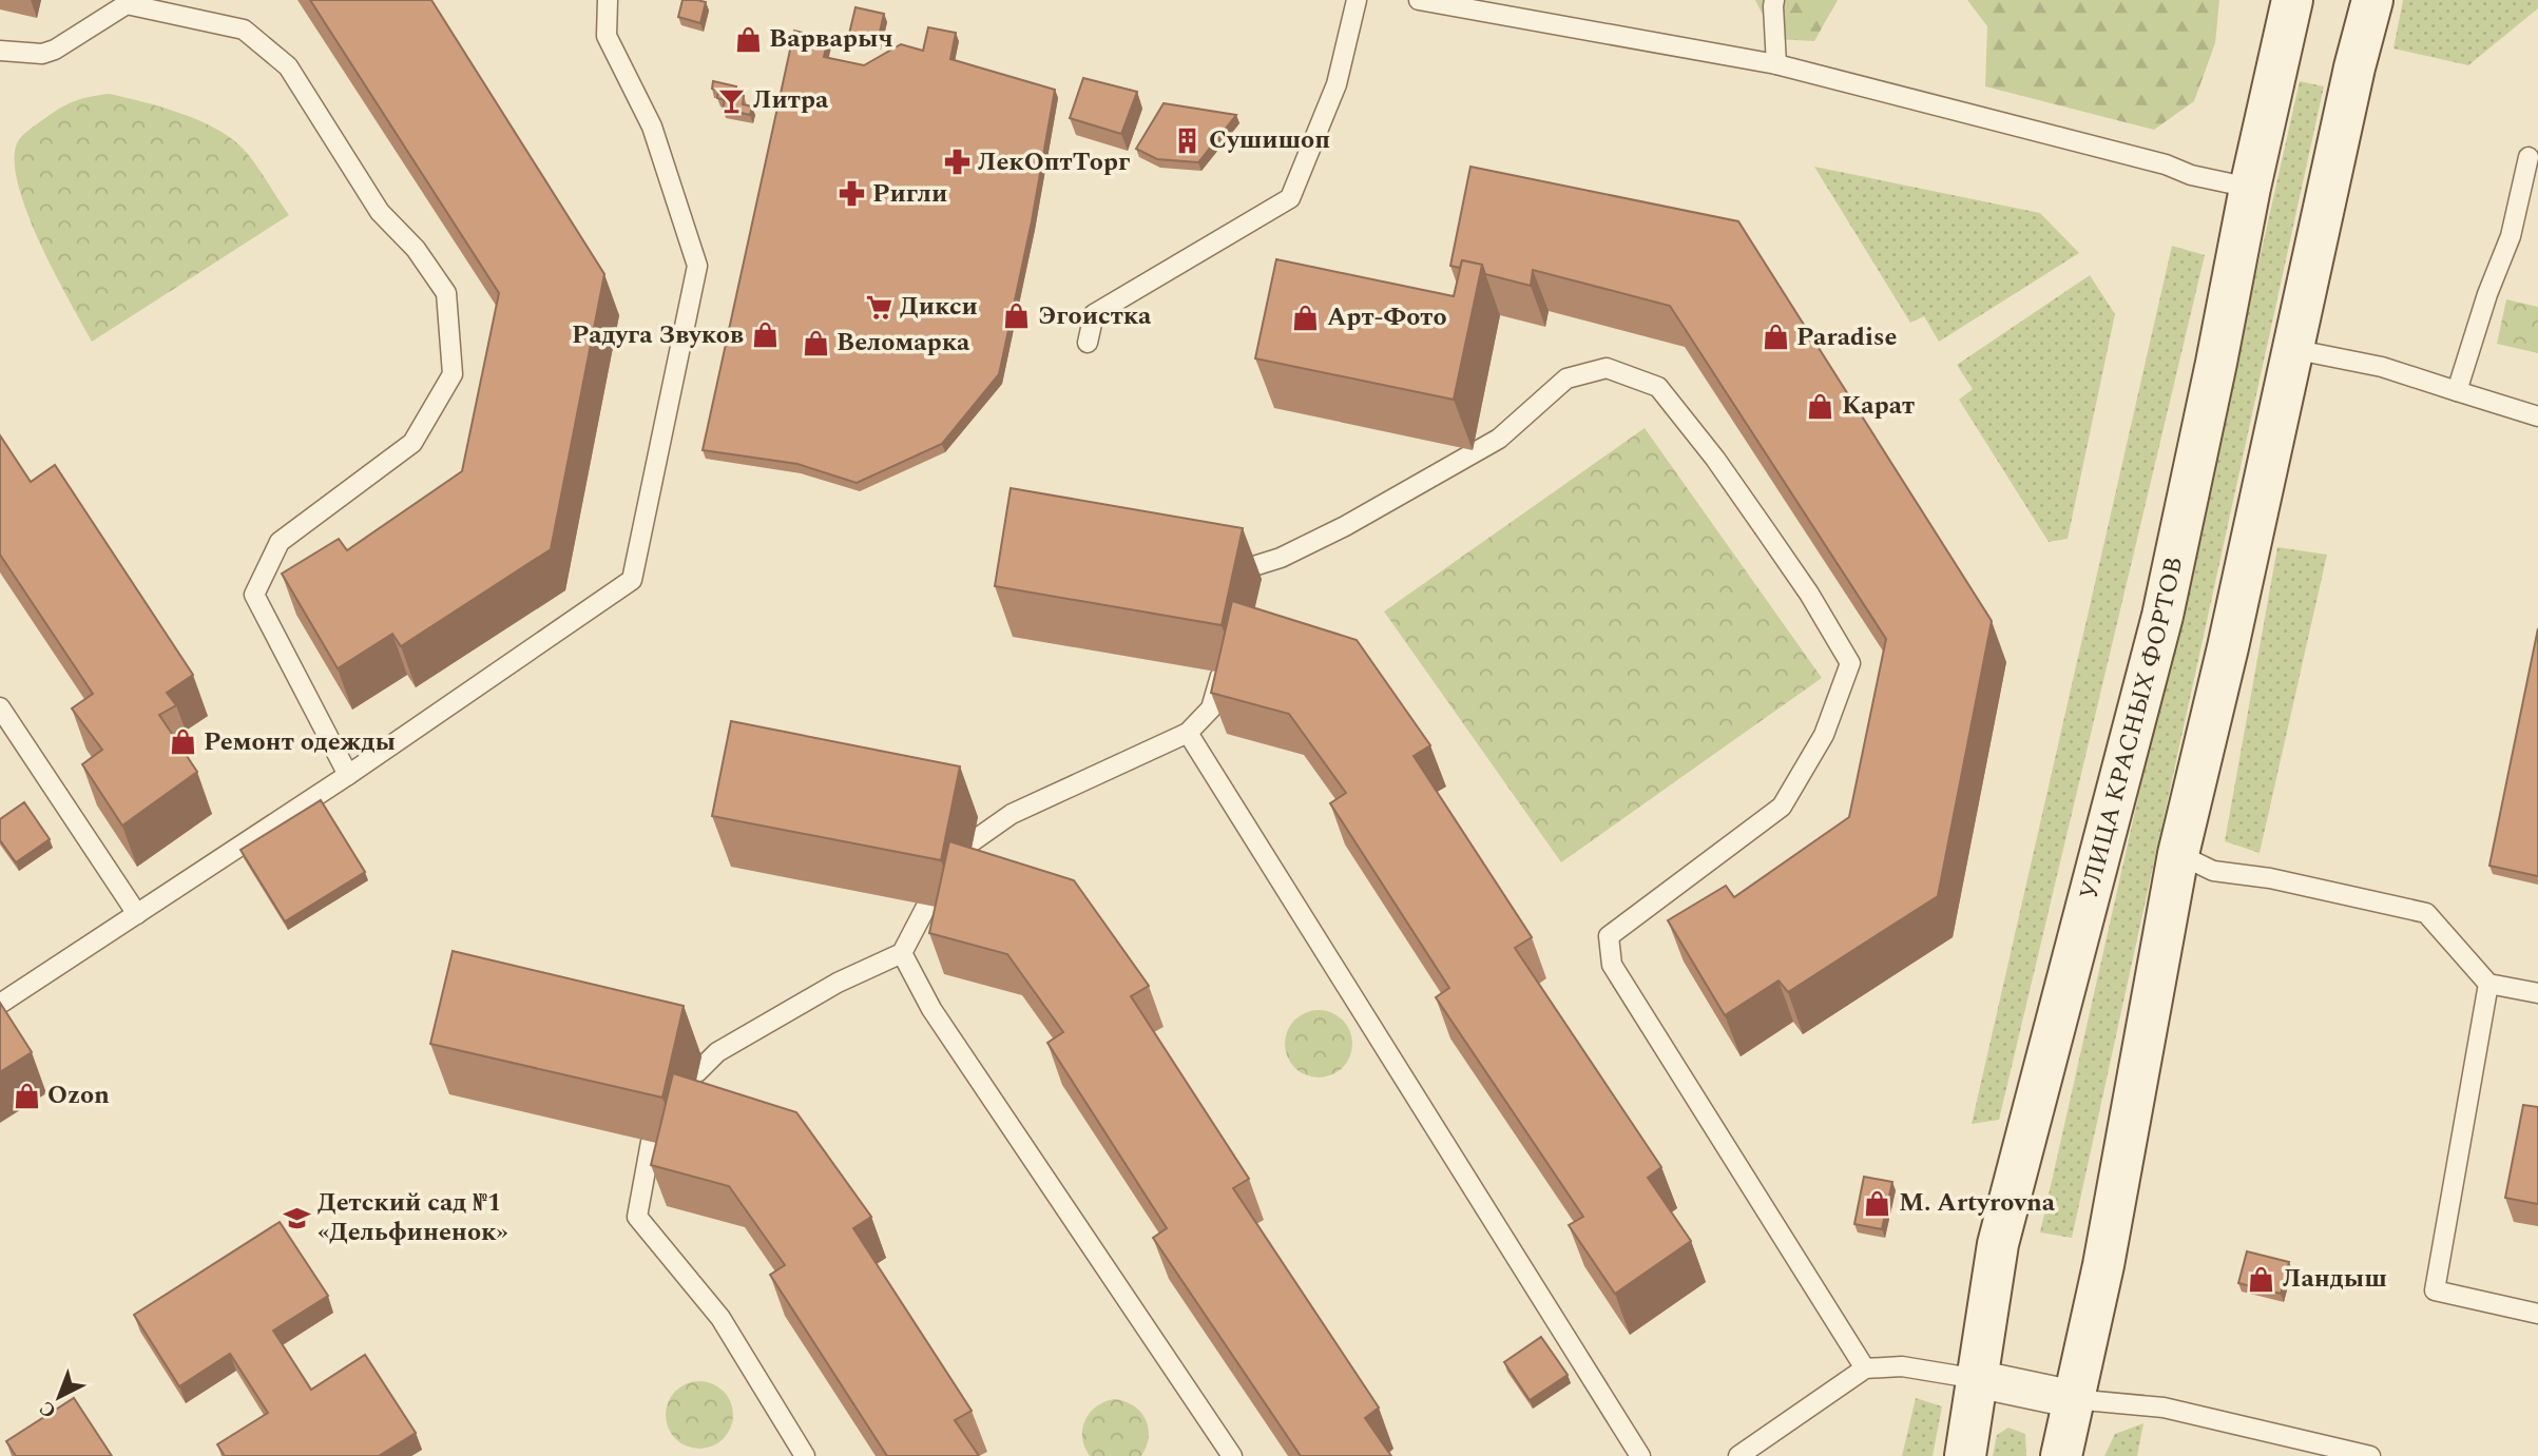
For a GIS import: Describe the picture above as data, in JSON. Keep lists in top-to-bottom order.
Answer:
{
  "streets": {
    "street": ["УЛИЦА КРАСНЫХ ФОРТОВ"]
  },
  "places": {
    "shop": [
      "Варварыч",
      "Эгоистка",
      "Арт-Фото",
      "Радуга Звуков",
      "Paradise",
      "Веломарка",
      "Карат",
      "Ремонт одежды",
      "Ozon",
      "M. Artyrovna",
      "Ландыш"
    ],
    "bar": ["Литра"],
    "building": ["Сушишоп"],
    "pharmacy": ["ЛекОптТорг", "Ригли"],
    "supermarket": ["Дикси"],
    "school or university": ["Детский сад №1 «Дельфиненок»"]
  },
  "north": "bottom left"
}
